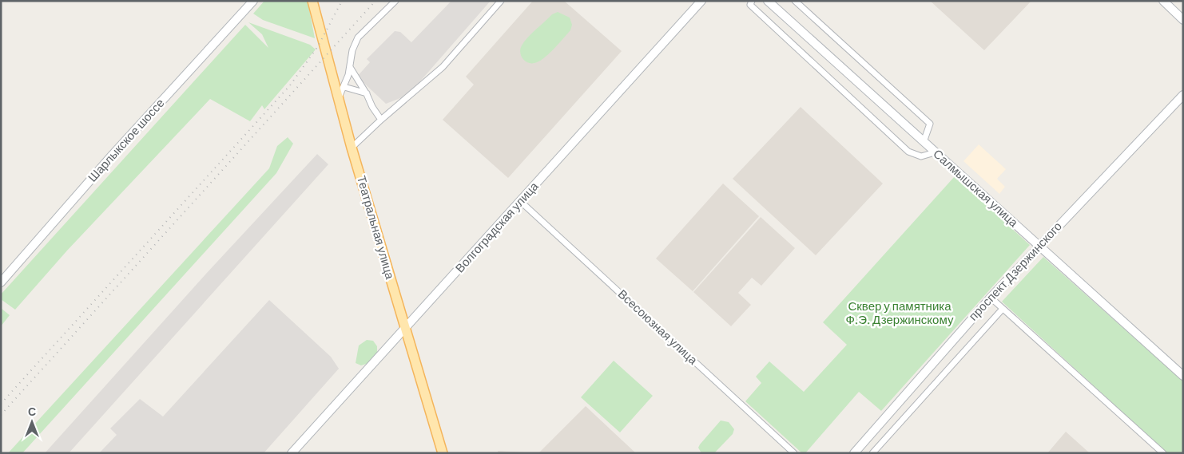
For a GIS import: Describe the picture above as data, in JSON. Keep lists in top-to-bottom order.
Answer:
{
  "streets": {
    "main road": [
      "Шарлыкское шоссе",
      "Салмышская улица",
      "Театральная улица",
      "Волгоградская улица",
      "проспект Дзержинского"
    ],
    "street": ["Всесоюзная улица"]
  },
  "crossings": [
    ["Салмышская улица", "проспект Дзержинского"],
    ["Театральная улица", "Волгоградская улица"],
    ["Волгоградская улица", "Всесоюзная улица"]
  ],
  "parks": ["Сквер у памятника Ф.Э. Дзержинскому"],
  "north": "top"
}
